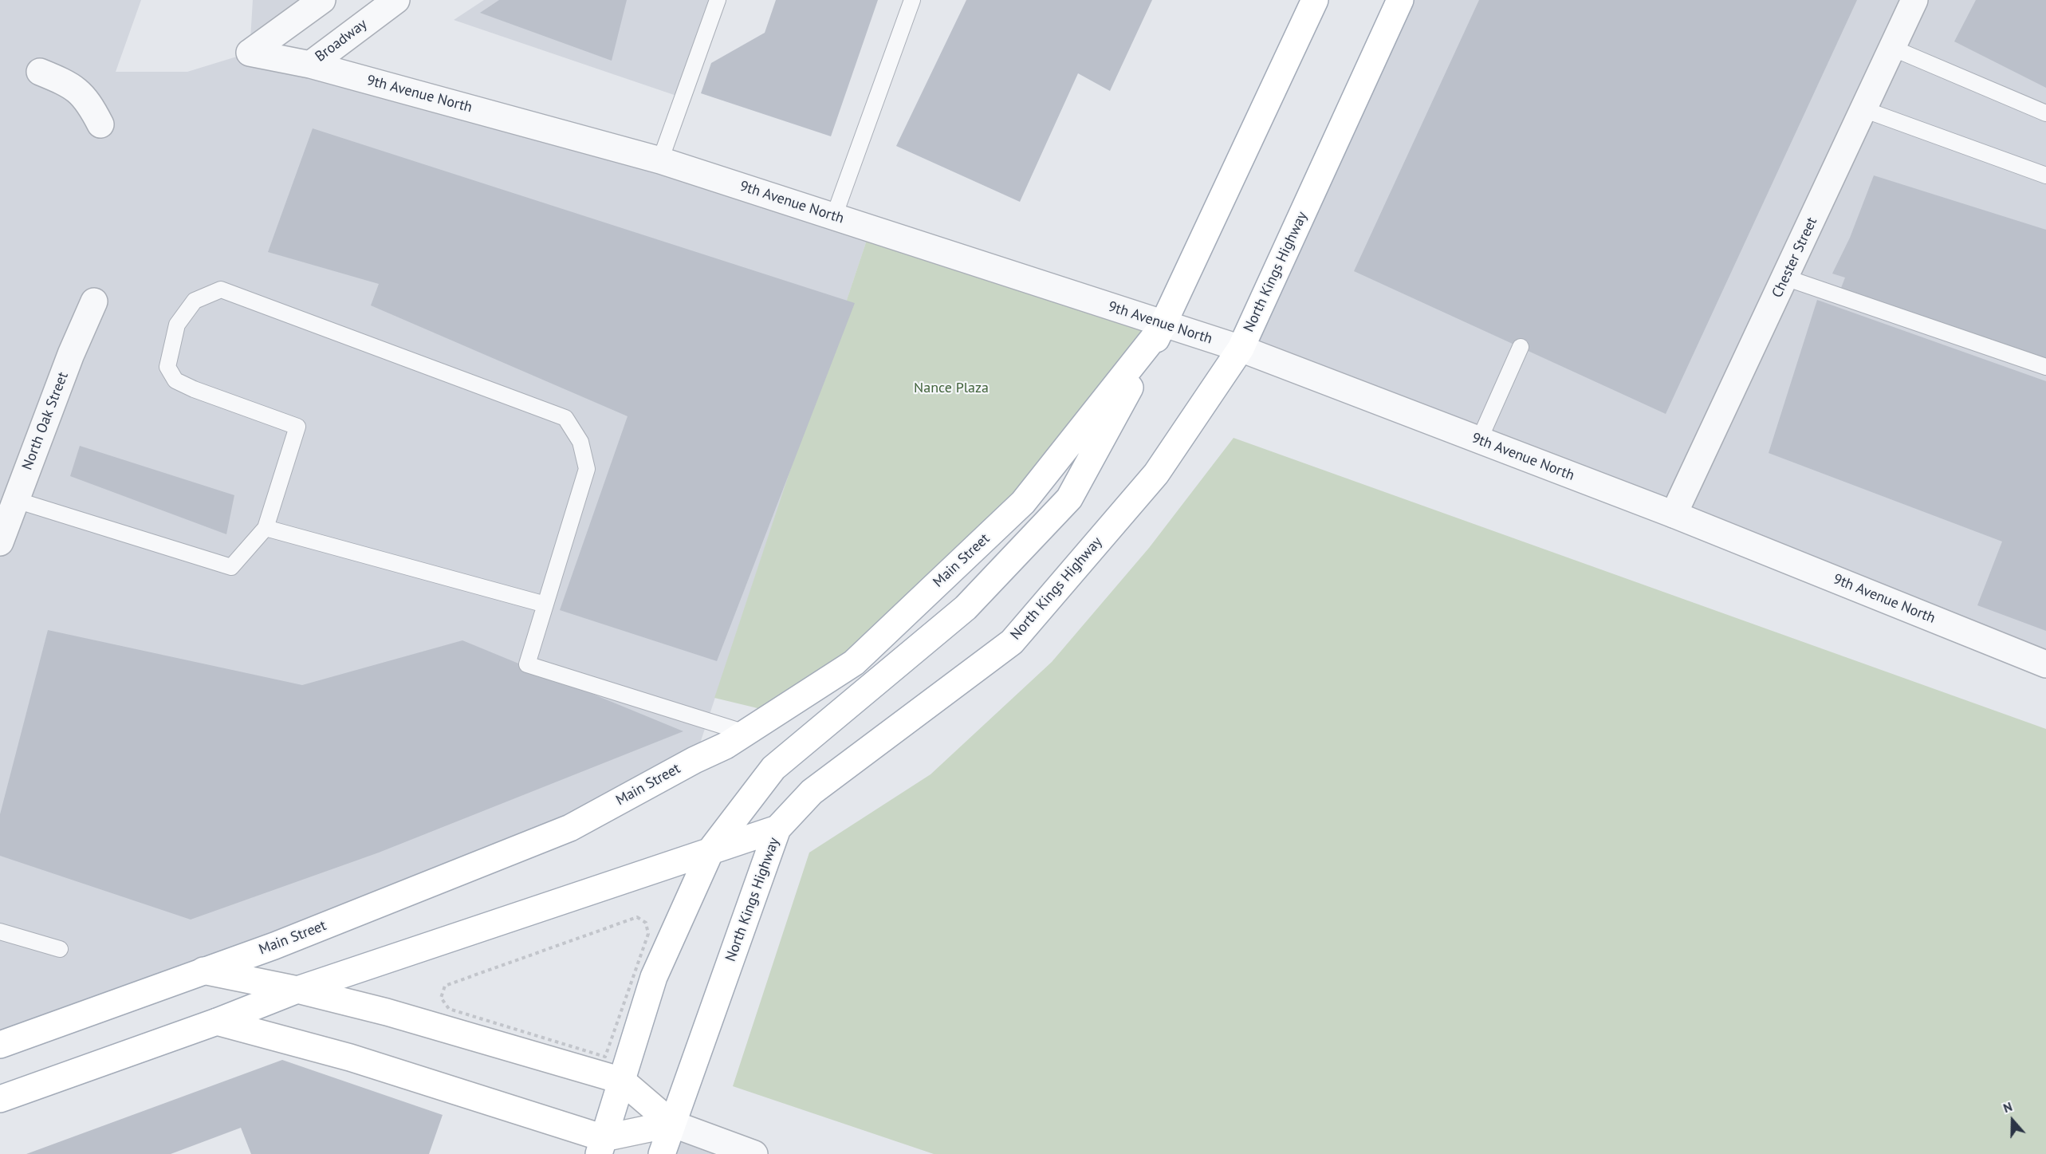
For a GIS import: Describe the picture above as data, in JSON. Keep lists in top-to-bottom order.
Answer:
{
  "streets": {
    "main road": ["North Kings Highway", "Main Street"],
    "street": [
      "Broadway",
      "9th Avenue North",
      "Chester Street",
      "North Oak Street"
    ]
  },
  "crossings": [
    ["Broadway", "9th Avenue North"],
    ["9th Avenue North", "Chester Street"],
    ["9th Avenue North", "North Kings Highway"],
    ["9th Avenue North", "Main Street"]
  ],
  "parks": ["Nance Plaza"],
  "north": "top"
}
